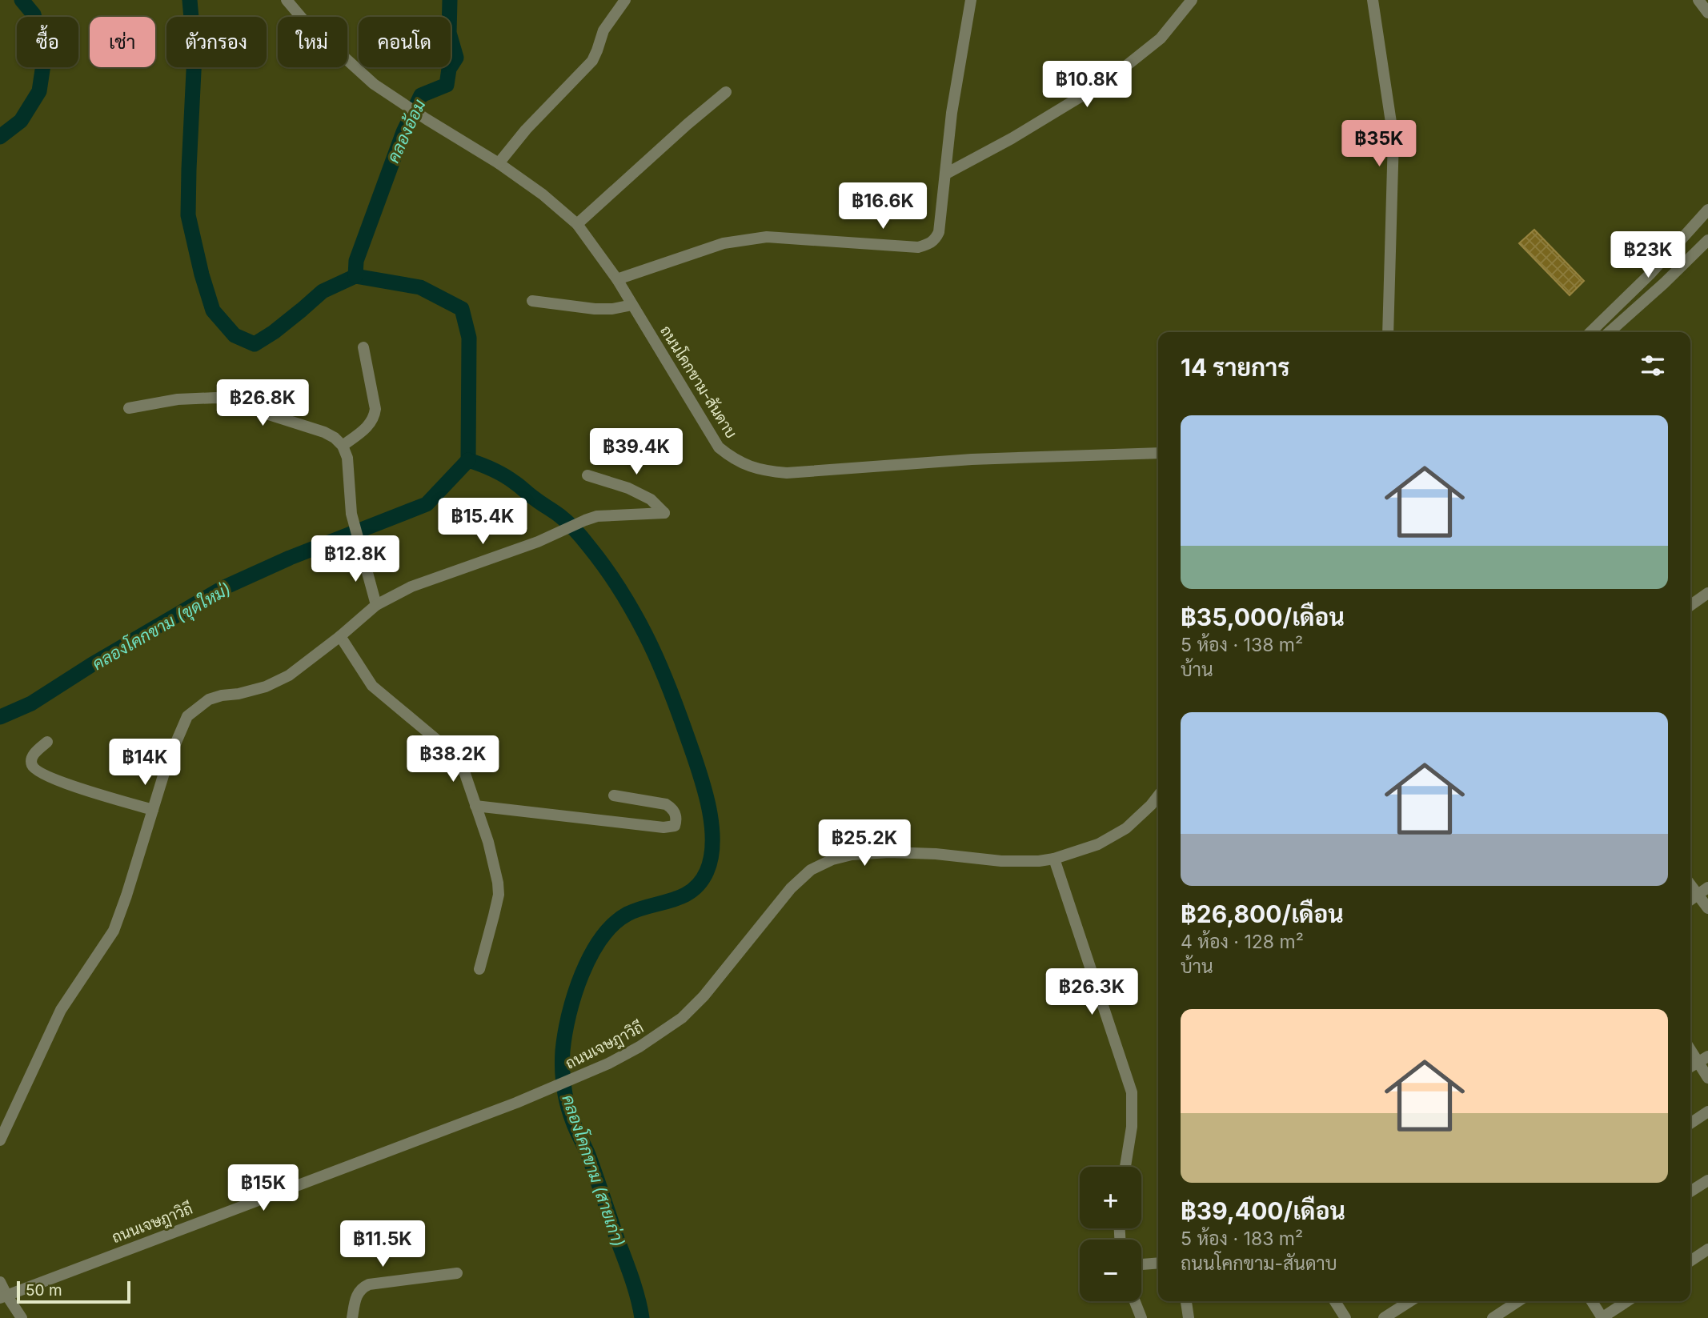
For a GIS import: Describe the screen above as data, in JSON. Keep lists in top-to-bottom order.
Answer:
{
  "streets": {
    "street": ["ถนนโคกขาม-สันดาบ", "ถนนเจษฎาวิถี"]
  },
  "water": ["คลองอ้อม", "คลองโคกขาม (ขุดใหม่)", "คลองโคกขาม (สายเก่า)"],
  "scale_bar": "50 m",
  "page": {
    "chip": [
      "ซื้อ",
      "เช่า",
      "ตัวกรอง",
      "ใหม่",
      "คอนโด"
    ],
    "price": [
      "฿10.8K",
      "฿35K",
      "฿16.6K",
      "฿23K",
      "฿26.8K",
      "฿39.4K",
      "฿15.4K",
      "฿12.8K",
      "฿38.2K",
      "฿14K",
      "฿25.2K",
      "฿26.3K",
      "฿15K",
      "฿11.5K"
    ],
    "heading": "14 รายการ",
    "list": [
      {
        "name": "฿35,000/เดือน",
        "note": "5 ห้อง · 138 m² · บ้าน"
      },
      {
        "name": "฿26,800/เดือน",
        "note": "4 ห้อง · 128 m² · บ้าน"
      },
      {
        "name": "฿39,400/เดือน",
        "note": "5 ห้อง · 183 m² · ถนนโคกขาม-สันดาบ"
      }
    ],
    "map_buttons": ["+", "−"],
    "scale": "50 m"
  }
}
